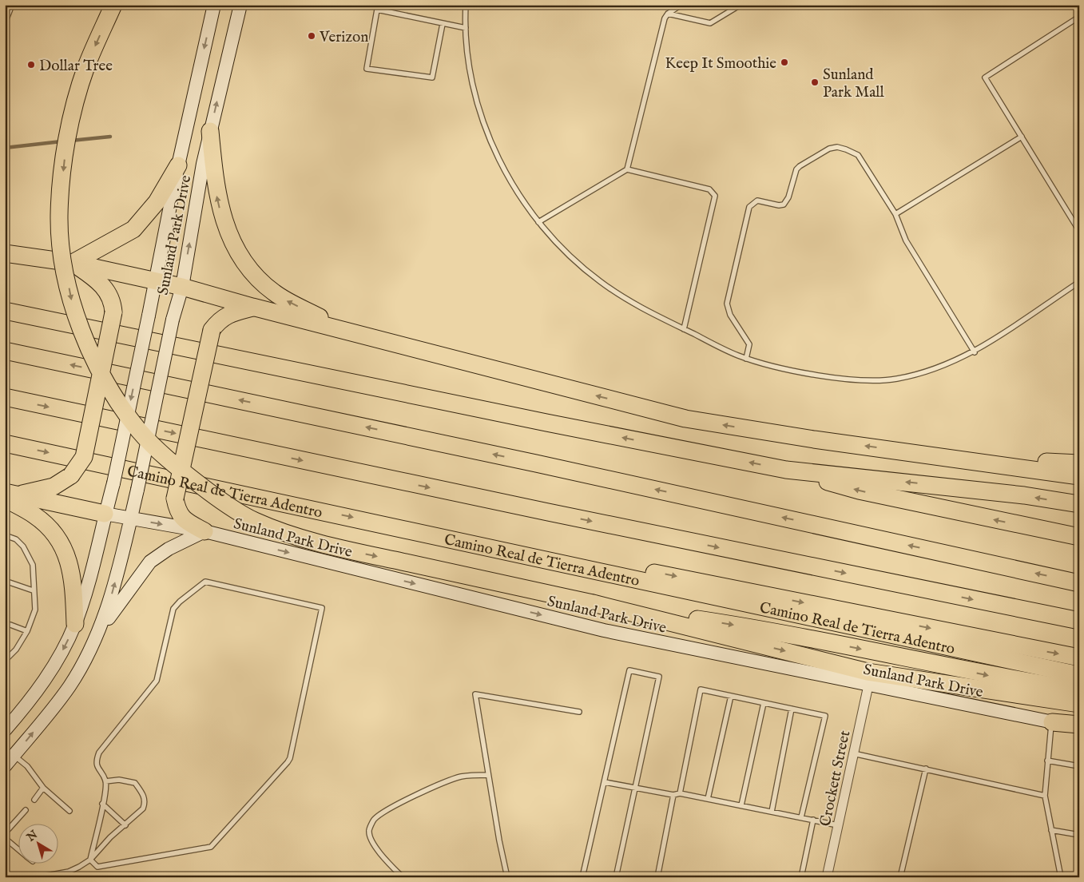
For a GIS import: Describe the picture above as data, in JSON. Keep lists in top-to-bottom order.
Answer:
{
  "streets": {
    "highway": ["Camino Real de Tierra Adentro"],
    "main road": ["Sunland Park Drive"],
    "street": ["Crockett Street"]
  },
  "crossings": [
    ["Sunland Park Drive", "Crockett Street"]
  ],
  "places": [
    "Verizon",
    "Keep It Smoothie",
    "Dollar Tree",
    "Sunland Park Mall"
  ],
  "north": "top left"
}
